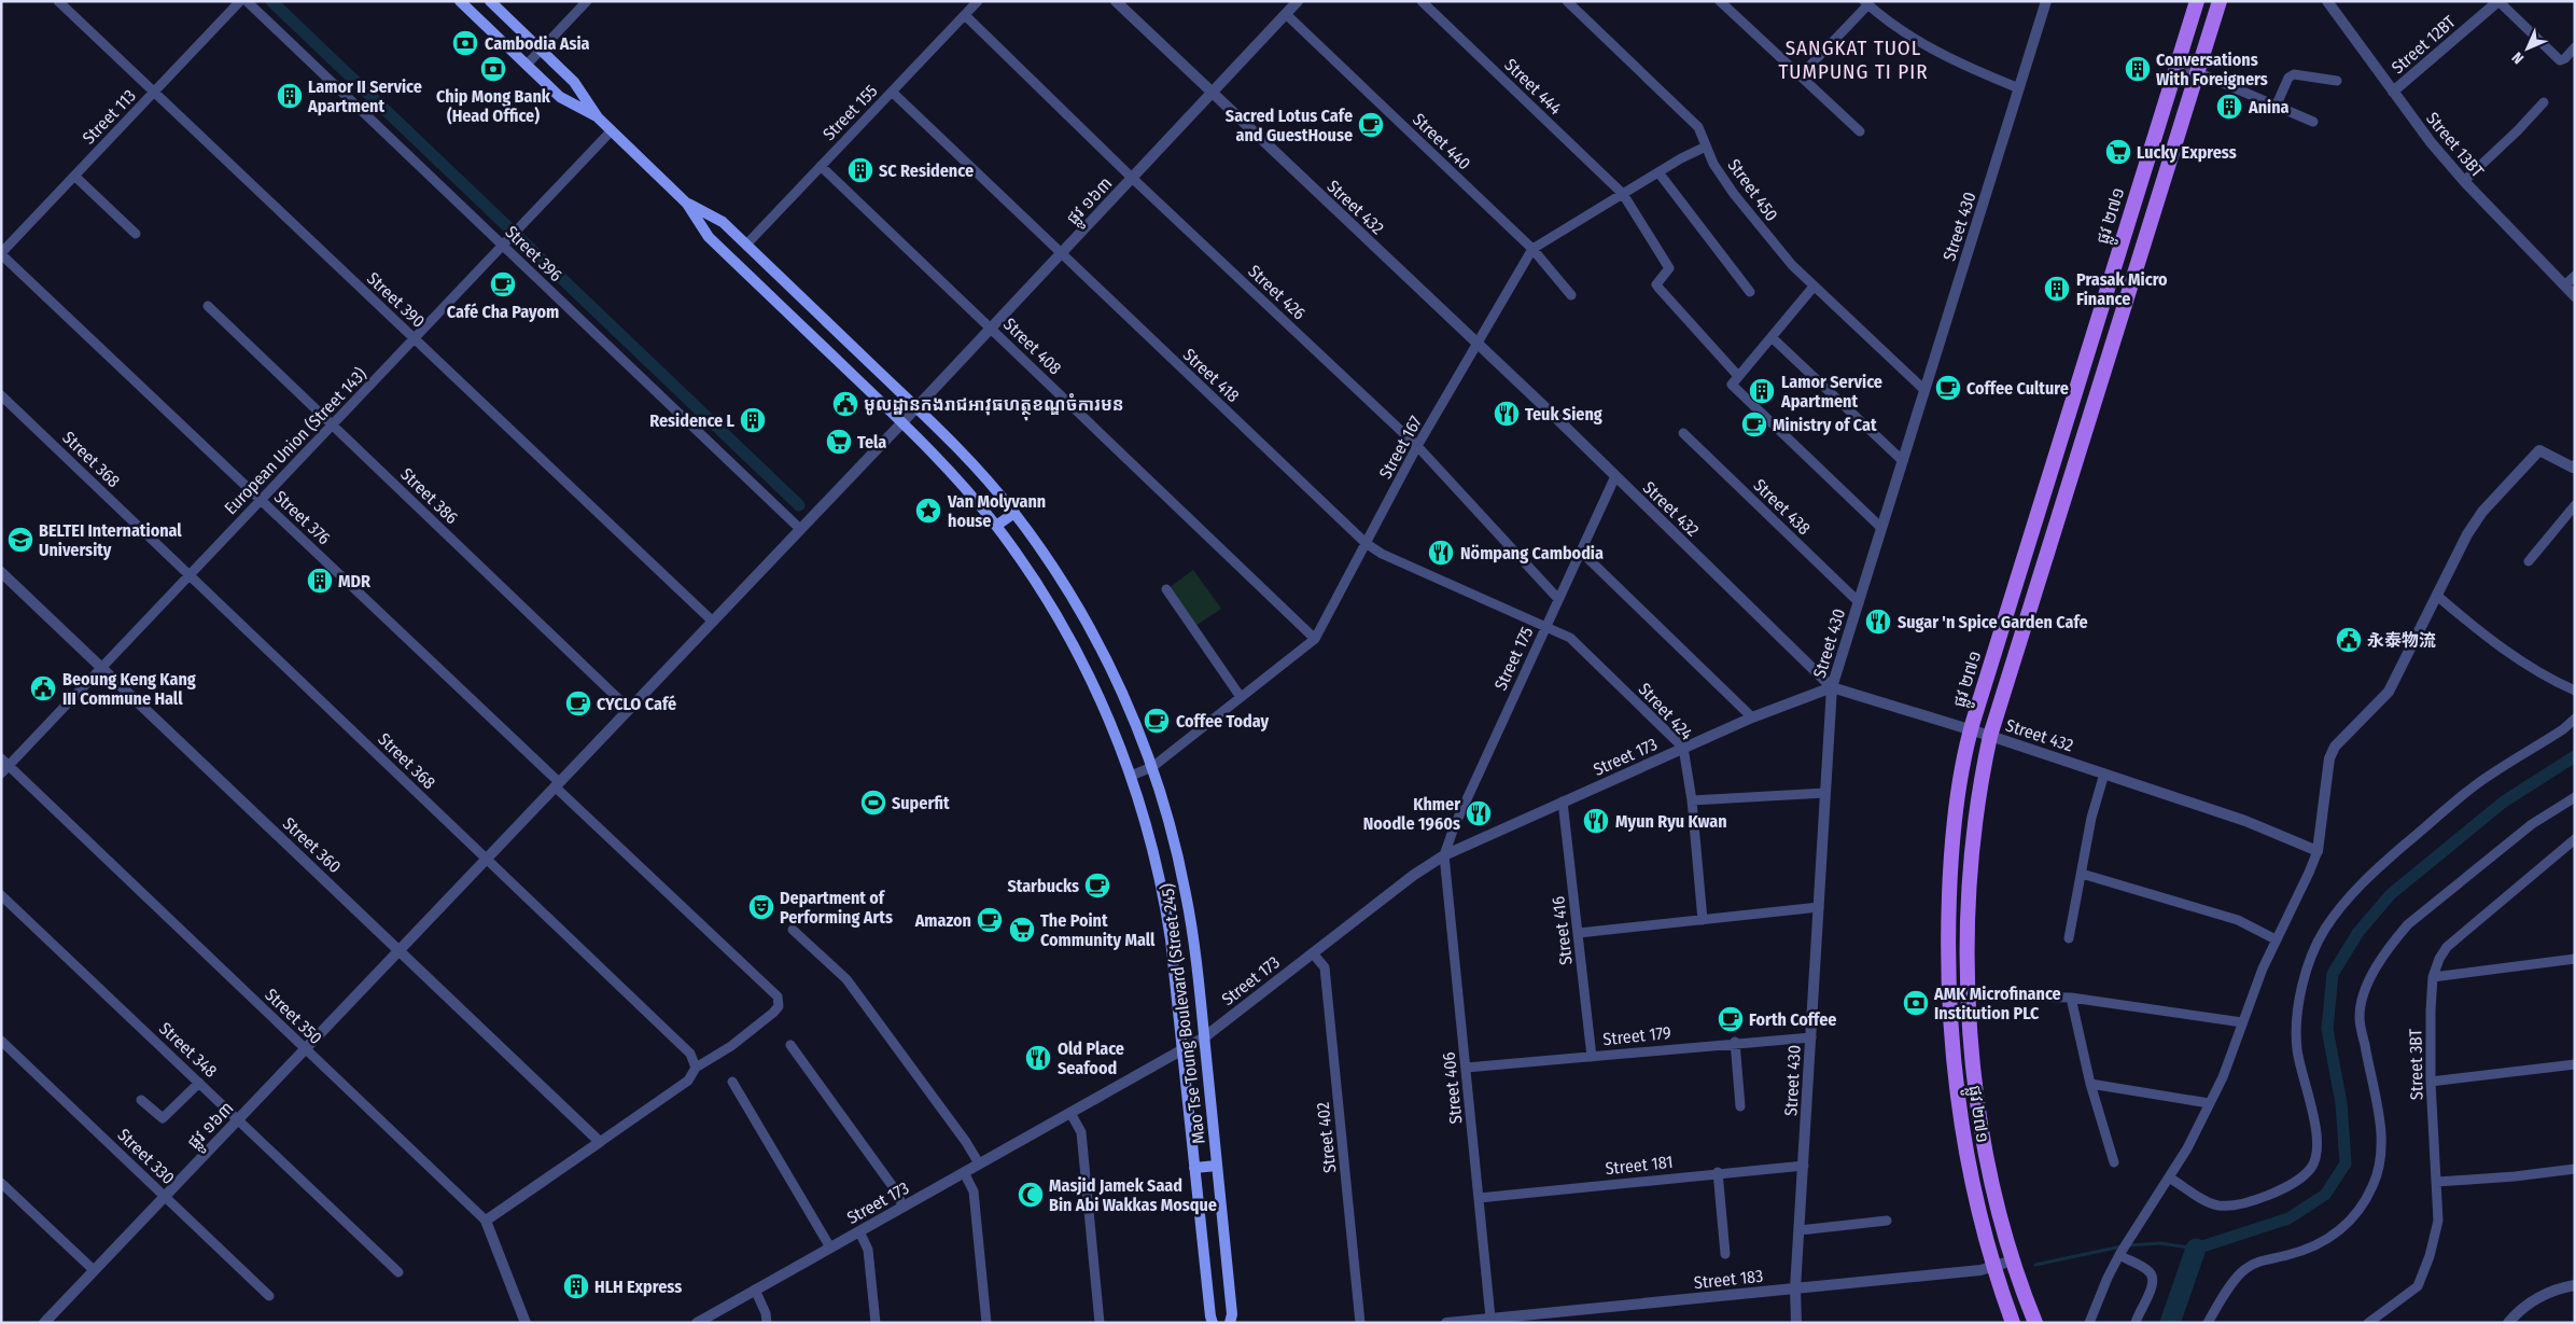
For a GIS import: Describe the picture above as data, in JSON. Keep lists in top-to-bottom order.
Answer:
{
  "streets": {
    "main road": ["ផ្លូវ ២៧១", "Mao Tse Toung Boulevard (Street 245)"],
    "street": [
      "Street 12BT",
      "Street 444",
      "Street 155",
      "Street 113",
      "Street 440",
      "Street 13BT",
      "Street 450",
      "ផ្លូវ ១៦៣",
      "Street 432",
      "Street 430",
      "Street 396",
      "Street 426",
      "Street 390",
      "Street 408",
      "Street 418",
      "European Union (Street 143)",
      "Street 167",
      "Street 368",
      "Street 386",
      "Street 438",
      "Street 376",
      "Street 175",
      "Street 424",
      "Street 173",
      "Street 360",
      "Street 416",
      "Street 350",
      "Street 179",
      "Street 348",
      "Street 3BT",
      "Street 406",
      "Street 402",
      "Street 330",
      "Street 181",
      "Street 183"
    ]
  },
  "crossings": [
    ["Street 12BT", "Street 13BT"],
    ["Street 155", "Street 426"],
    ["Street 155", "Street 408"],
    ["Street 155", "Street 418"],
    ["Street 155", "Mao Tse Toung Boulevard (Street 245)"],
    ["Street 113", "Street 390"],
    ["Street 113", "Street 376"],
    ["Street 440", "ផ្លូវ ១៦៣"],
    ["Street 440", "Street 167"],
    ["Street 450", "Street 430"],
    ["ផ្លូវ ១៦៣", "Street 432"],
    ["ផ្លូវ ១៦៣", "Street 396"],
    ["ផ្លូវ ១៦៣", "Street 426"],
    ["ផ្លូវ ១៦៣", "Street 390"],
    ["ផ្លូវ ១៦៣", "Street 408"],
    ["ផ្លូវ ១៦៣", "Street 418"],
    ["ផ្លូវ ១៦៣", "Street 368"],
    ["ផ្លូវ ១៦៣", "Street 386"],
    ["ផ្លូវ ១៦៣", "Street 376"],
    ["ផ្លូវ ១៦៣", "Street 360"],
    ["ផ្លូវ ១៦៣", "Mao Tse Toung Boulevard (Street 245)"],
    ["ផ្លូវ ១៦៣", "Street 350"],
    ["ផ្លូវ ១៦៣", "Street 348"],
    ["ផ្លូវ ១៦៣", "Street 330"],
    ["Street 432", "ផ្លូវ ២៧១"],
    ["Street 432", "Street 430"],
    ["Street 432", "Street 167"],
    ["Street 432", "Street 175"],
    ["Street 432", "Street 173"],
    ["ផ្លូវ ២៧១", "Street 183"],
    ["Street 430", "Street 438"],
    ["Street 430", "Street 173"],
    ["Street 430", "Street 179"],
    ["Street 430", "Street 181"],
    ["Street 430", "Street 183"],
    ["Street 396", "European Union (Street 143)"],
    ["Street 426", "Street 167"],
    ["Street 426", "Street 175"],
    ["Street 390", "European Union (Street 143)"],
    ["Street 408", "Street 167"],
    ["Street 418", "Street 167"],
    ["Street 418", "Street 175"],
    ["Street 418", "Street 424"],
    ["European Union (Street 143)", "Street 368"],
    ["European Union (Street 143)", "Street 386"],
    ["European Union (Street 143)", "Street 376"],
    ["European Union (Street 143)", "Street 360"],
    ["European Union (Street 143)", "Mao Tse Toung Boulevard (Street 245)"],
    ["European Union (Street 143)", "Street 350"],
    ["Street 167", "Mao Tse Toung Boulevard (Street 245)"],
    ["Street 368", "Street 376"],
    ["Street 175", "Street 424"],
    ["Street 175", "Street 173"],
    ["Street 175", "Street 406"],
    ["Street 424", "Street 173"],
    ["Street 173", "Street 416"],
    ["Street 173", "Mao Tse Toung Boulevard (Street 245)"],
    ["Street 173", "Street 406"],
    ["Street 173", "Street 402"],
    ["Street 416", "Street 179"],
    ["Street 179", "Street 406"],
    ["Street 406", "Street 181"],
    ["Street 406", "Street 183"]
  ],
  "districts": ["SANGKAT TUOL TUMPUNG TI PIR"],
  "places": {
    "bank": ["Cambodia Asia", "Chip Mong Bank (Head Office)", "AMK Microfinance Institution PLC"],
    "building": [
      "Conversations With Foreigners",
      "Lamor II Service Apartment",
      "Anina",
      "SC Residence",
      "Prasak Micro Finance",
      "Lamor Service Apartment",
      "Residence L",
      "MDR",
      "HLH Express"
    ],
    "cafe": [
      "Sacred Lotus Cafe and GuestHouse",
      "Café Cha Payom",
      "Coffee Culture",
      "Ministry of Cat",
      "CYCLO Café",
      "Coffee Today",
      "Starbucks",
      "Amazon",
      "Forth Coffee"
    ],
    "supermarket": ["Lucky Express", "Tela", "The Point Community Mall"],
    "public building": ["មូលដ្ឋានកងរាជអាវុធហត្ថុខណ្ឌចំការមន", "永泰物流", "Beoung Keng Kang III Commune Hall"],
    "restaurant": [
      "Teuk Sieng",
      "Nömpang Cambodia",
      "Sugar 'n Spice Garden Cafe",
      "Khmer Noodle 1960s",
      "Myun Ryu Kwan",
      "Old Place Seafood"
    ],
    "place": ["Van Molyvann house"],
    "school or university": ["BELTEI International University"],
    "sports": ["Superfit"],
    "theatre": ["Department of Performing Arts"],
    "mosque": ["Masjid Jamek Saad Bin Abi Wakkas Mosque"]
  },
  "north": "bottom left"
}
